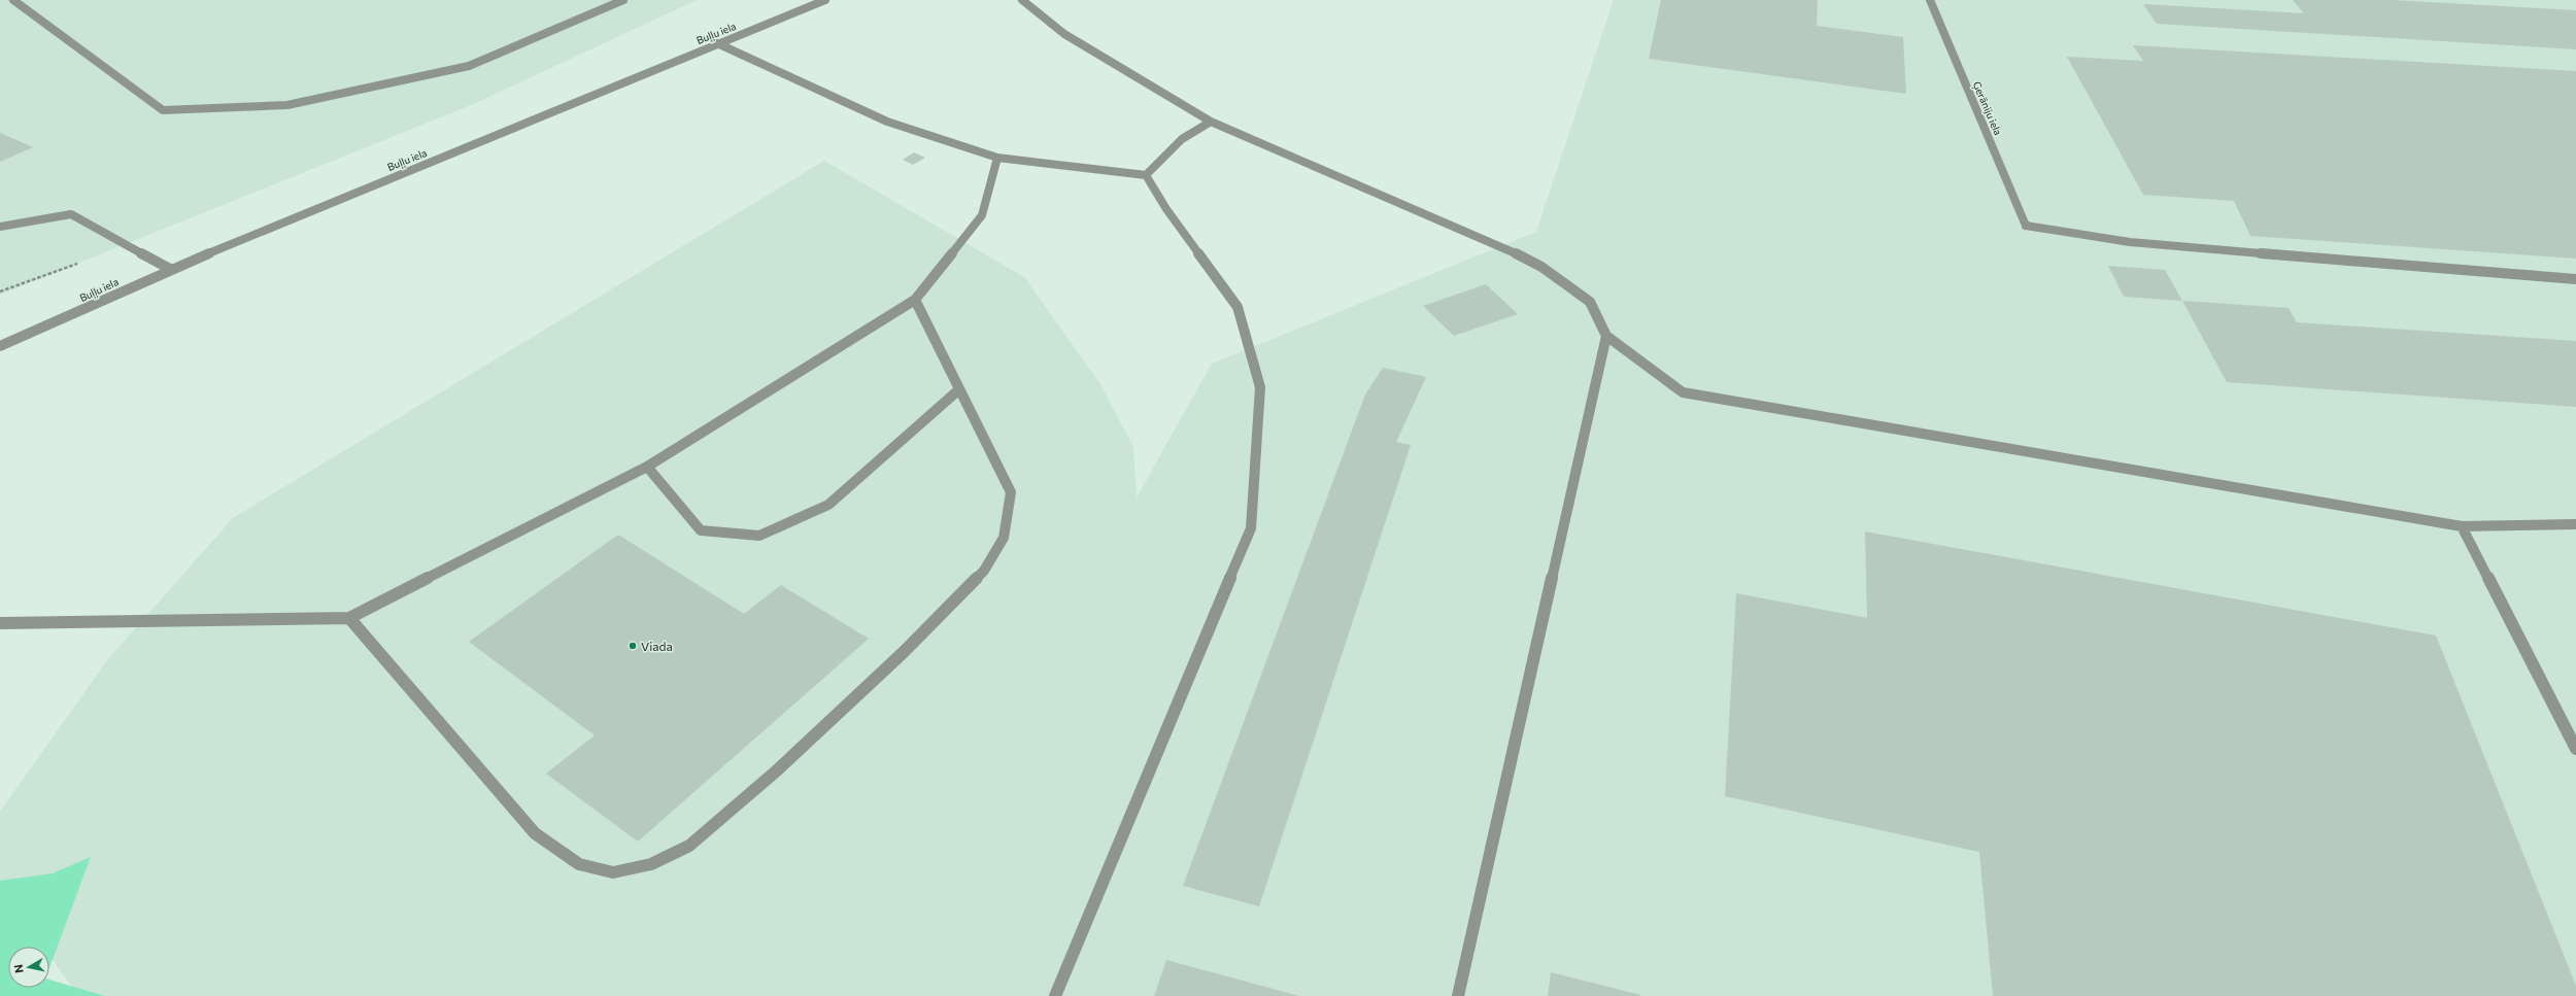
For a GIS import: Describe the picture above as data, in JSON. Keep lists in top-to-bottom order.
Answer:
{
  "streets": {
    "street": ["Buļļu iela", "Ģerāniju iela"]
  },
  "places": ["Viada"],
  "north": "left"
}
